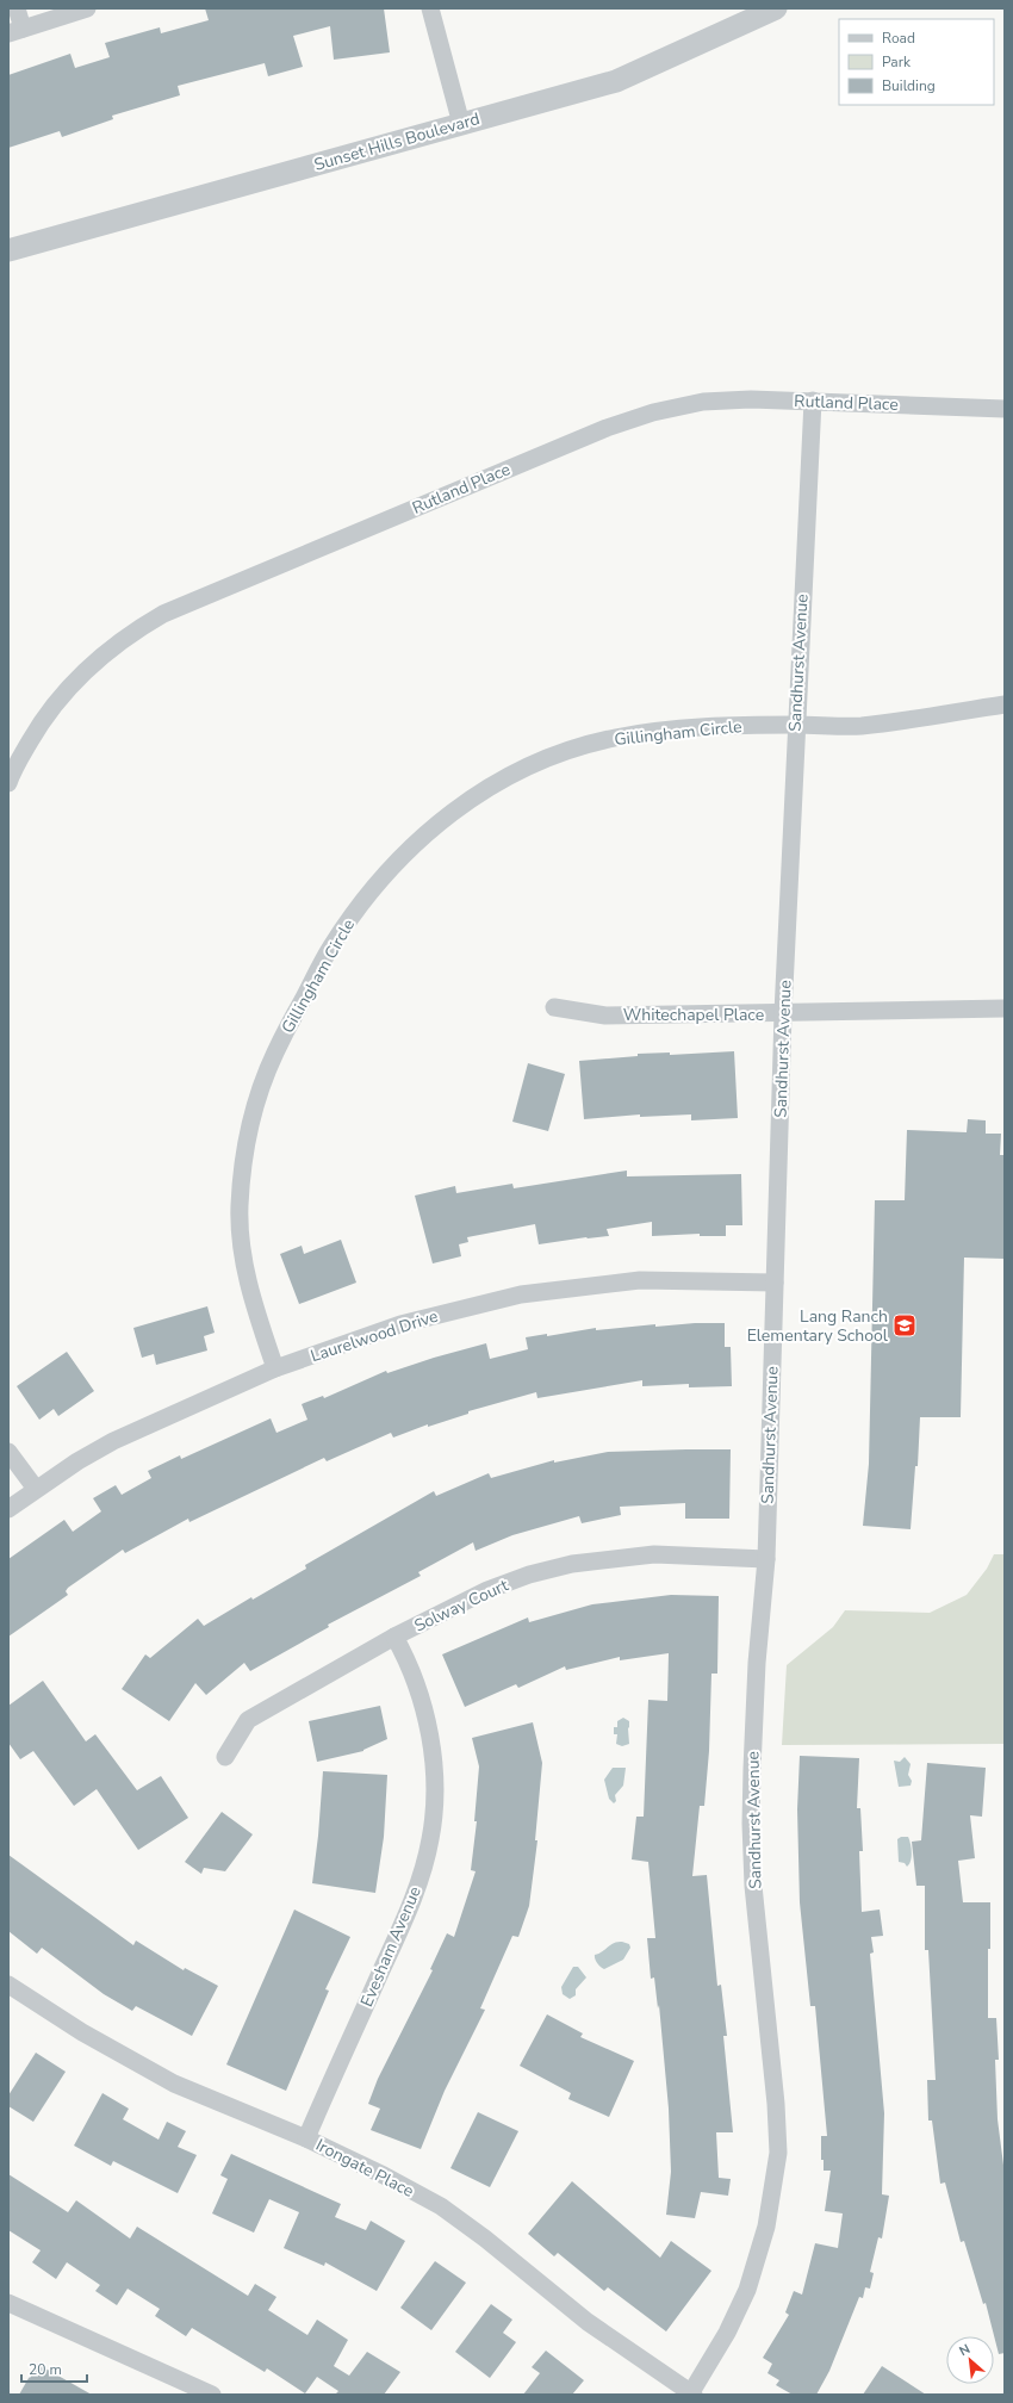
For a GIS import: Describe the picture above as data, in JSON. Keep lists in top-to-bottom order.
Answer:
{
  "streets": {
    "street": [
      "Sunset Hills Boulevard",
      "Rutland Place",
      "Sandhurst Avenue",
      "Gillingham Circle",
      "Whitechapel Place",
      "Laurelwood Drive",
      "Solway Court",
      "Evesham Avenue",
      "Irongate Place"
    ]
  },
  "crossings": [
    ["Rutland Place", "Sandhurst Avenue"],
    ["Sandhurst Avenue", "Gillingham Circle"],
    ["Sandhurst Avenue", "Whitechapel Place"],
    ["Sandhurst Avenue", "Laurelwood Drive"],
    ["Sandhurst Avenue", "Solway Court"],
    ["Sandhurst Avenue", "Irongate Place"],
    ["Gillingham Circle", "Laurelwood Drive"],
    ["Solway Court", "Evesham Avenue"],
    ["Evesham Avenue", "Irongate Place"]
  ],
  "places": {
    "school or university": ["Lang Ranch Elementary School"]
  },
  "legend": ["Road", "Park", "Building"],
  "scale_bar": "20 m",
  "north": "top left"
}
